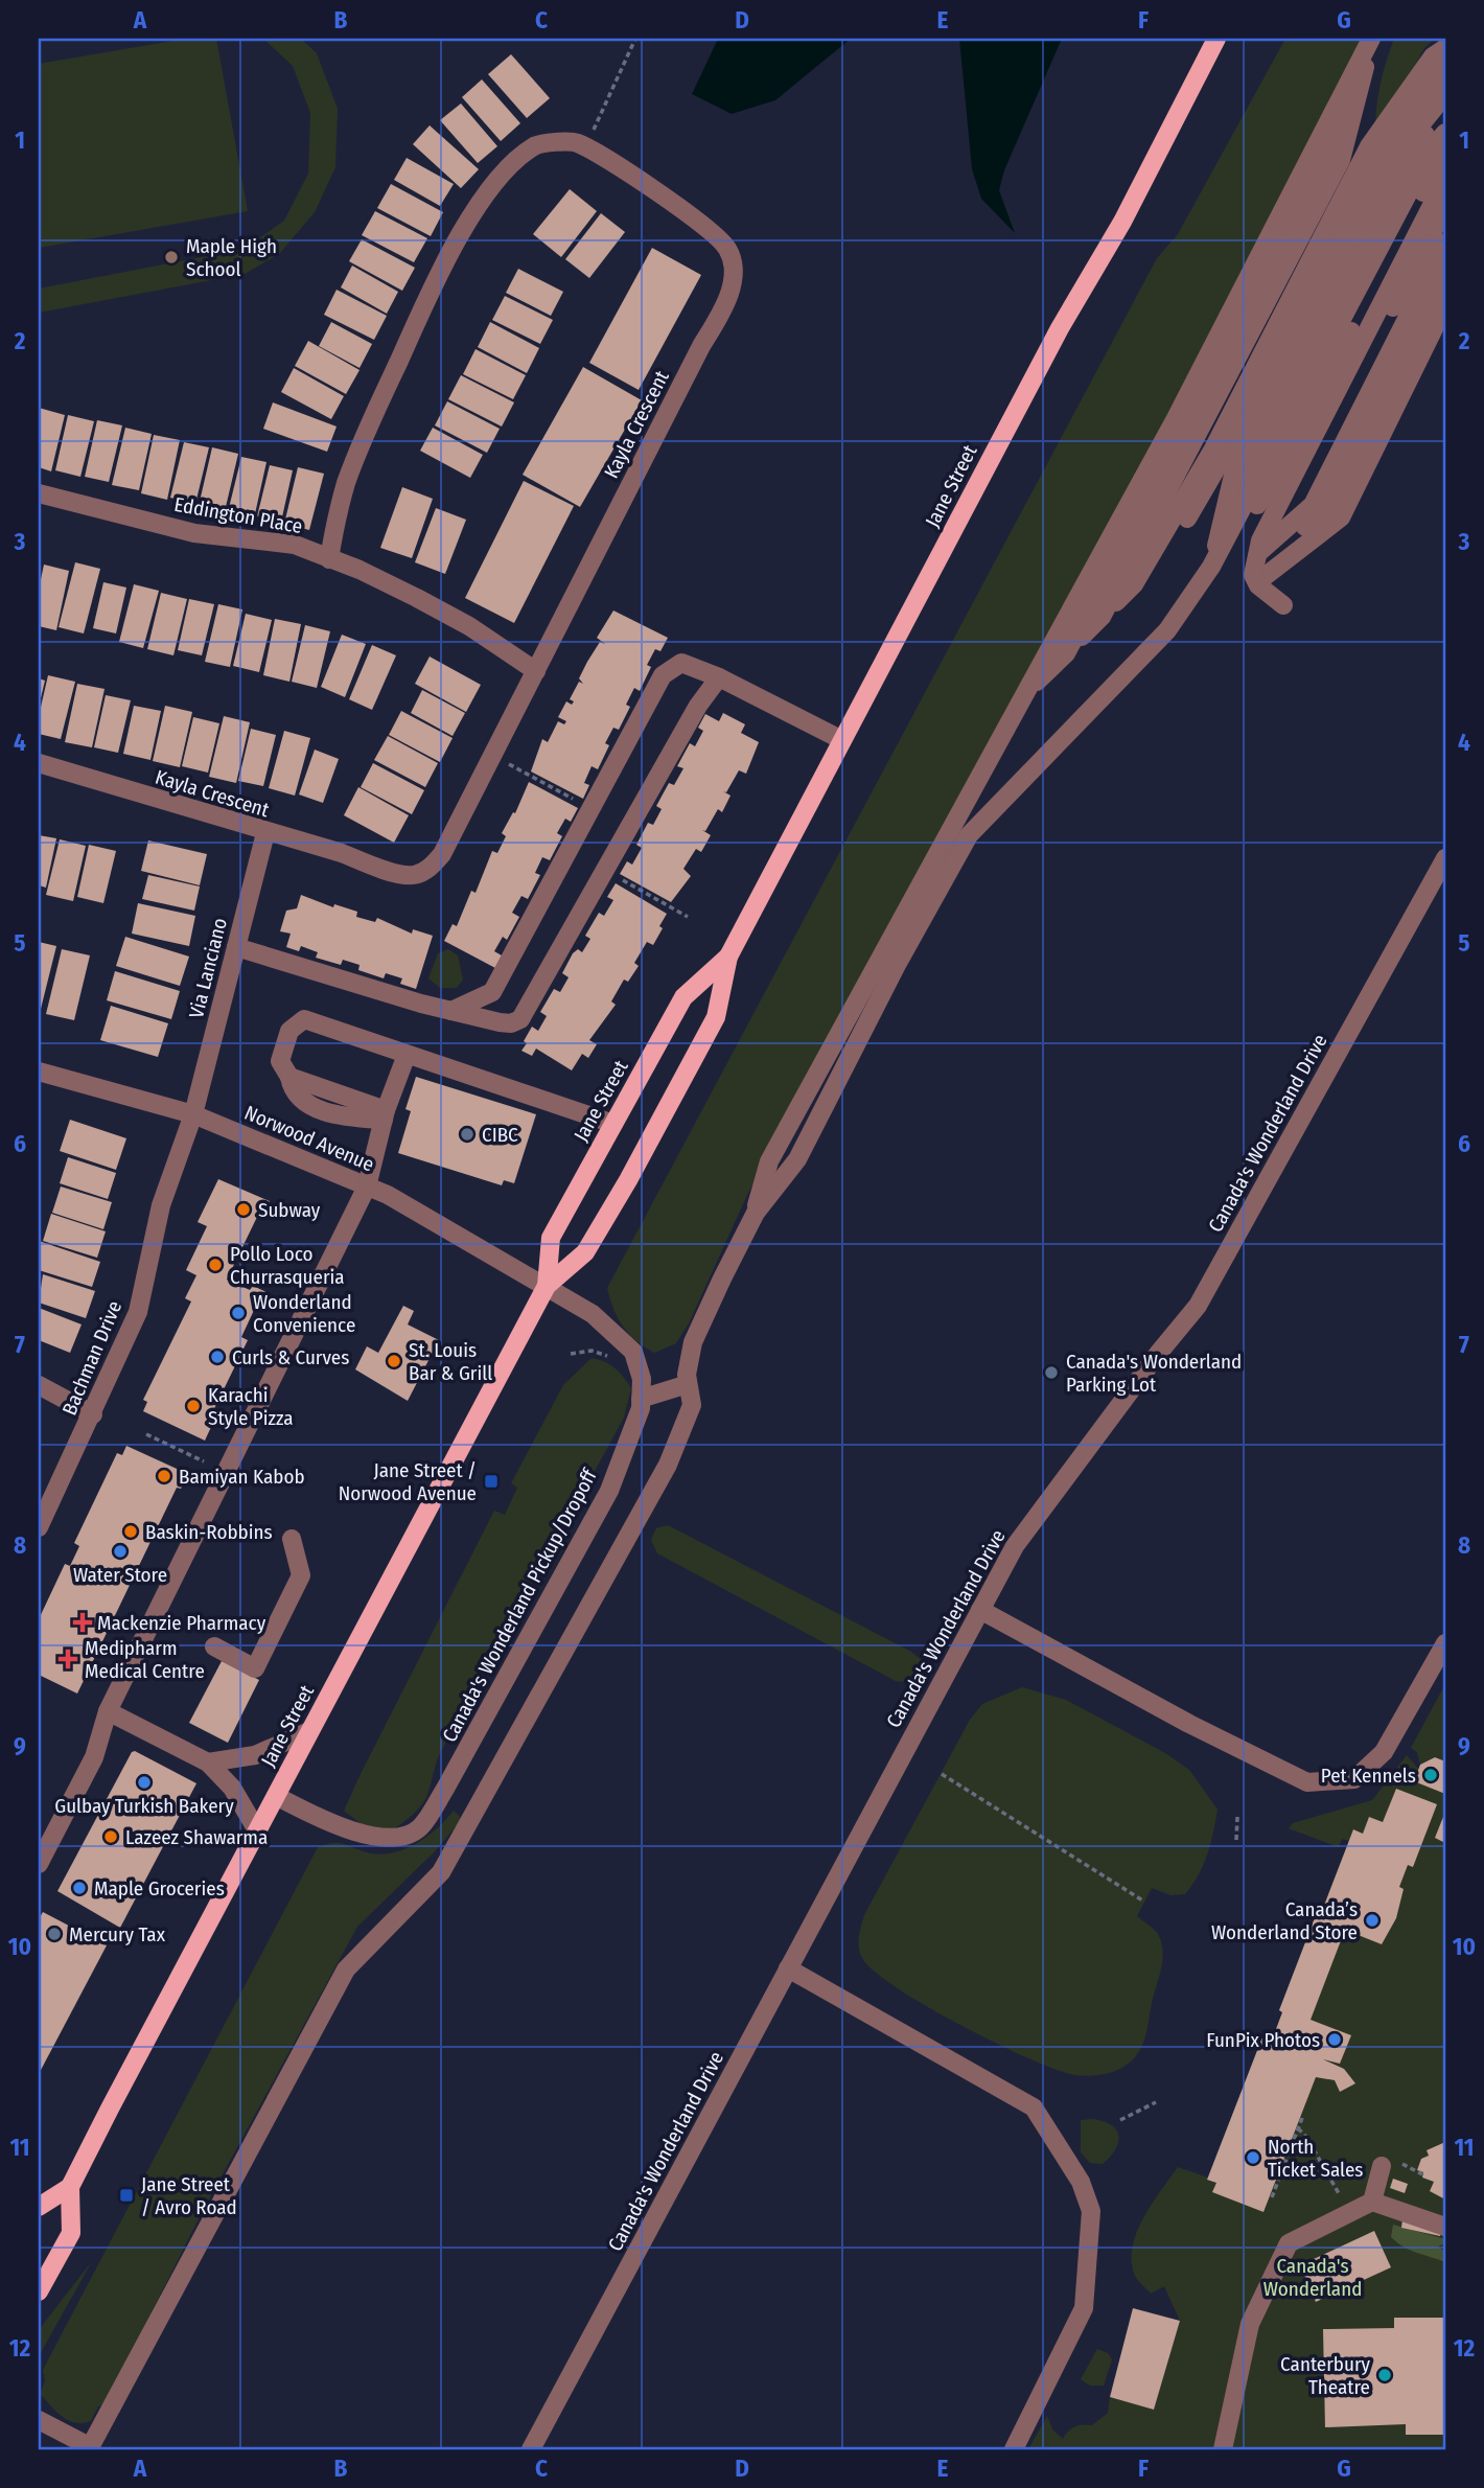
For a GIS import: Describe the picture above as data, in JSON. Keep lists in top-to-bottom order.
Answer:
{
  "streets": {
    "main road": ["Jane Street"],
    "street": [
      "Kayla Crescent",
      "Eddington Place",
      "Via Lanciano",
      "Canada's Wonderland Drive",
      "Norwood Avenue",
      "Bachman Drive",
      "Canada's Wonderland Pickup/Dropoff"
    ]
  },
  "crossings": [
    ["Kayla Crescent", "Eddington Place"],
    ["Kayla Crescent", "Via Lanciano"],
    ["Jane Street", "Norwood Avenue"],
    ["Jane Street", "Canada's Wonderland Pickup/Dropoff"],
    ["Via Lanciano", "Norwood Avenue"],
    ["Via Lanciano", "Bachman Drive"],
    ["Norwood Avenue", "Bachman Drive"],
    ["Norwood Avenue", "Canada's Wonderland Pickup/Dropoff"]
  ],
  "parks": ["Canada's Wonderland"],
  "places": {
    "other": [
      "Maple High School",
      "CIBC",
      "Subway",
      "Pollo Loco Churrasqueria",
      "Wonderland Convenience",
      "Curls & Curves",
      "St. Louis Bar & Grill",
      "Canada's Wonderland Parking Lot",
      "Karachi Style Pizza",
      "Bamiyan Kabob",
      "Baskin-Robbins",
      "Water Store",
      "Pet Kennels",
      "Gulbay Turkish Bakery",
      "Lazeez Shawarma",
      "Maple Groceries",
      "Canada’s Wonderland Store",
      "Mercury Tax",
      "FunPix Photos",
      "North Ticket Sales",
      "Canterbury Theatre"
    ],
    "transit": ["Jane Street / Norwood Avenue", "Jane Street / Avro Road"],
    "health": ["Mackenzie Pharmacy", "Medipharm Medical Centre"]
  },
  "grid": {
    "columns": [
      "A",
      "B",
      "C",
      "D",
      "E",
      "F",
      "G"
    ],
    "rows": [
      "1",
      "2",
      "3",
      "4",
      "5",
      "6",
      "7",
      "8",
      "9",
      "10",
      "11",
      "12"
    ]
  }
}
